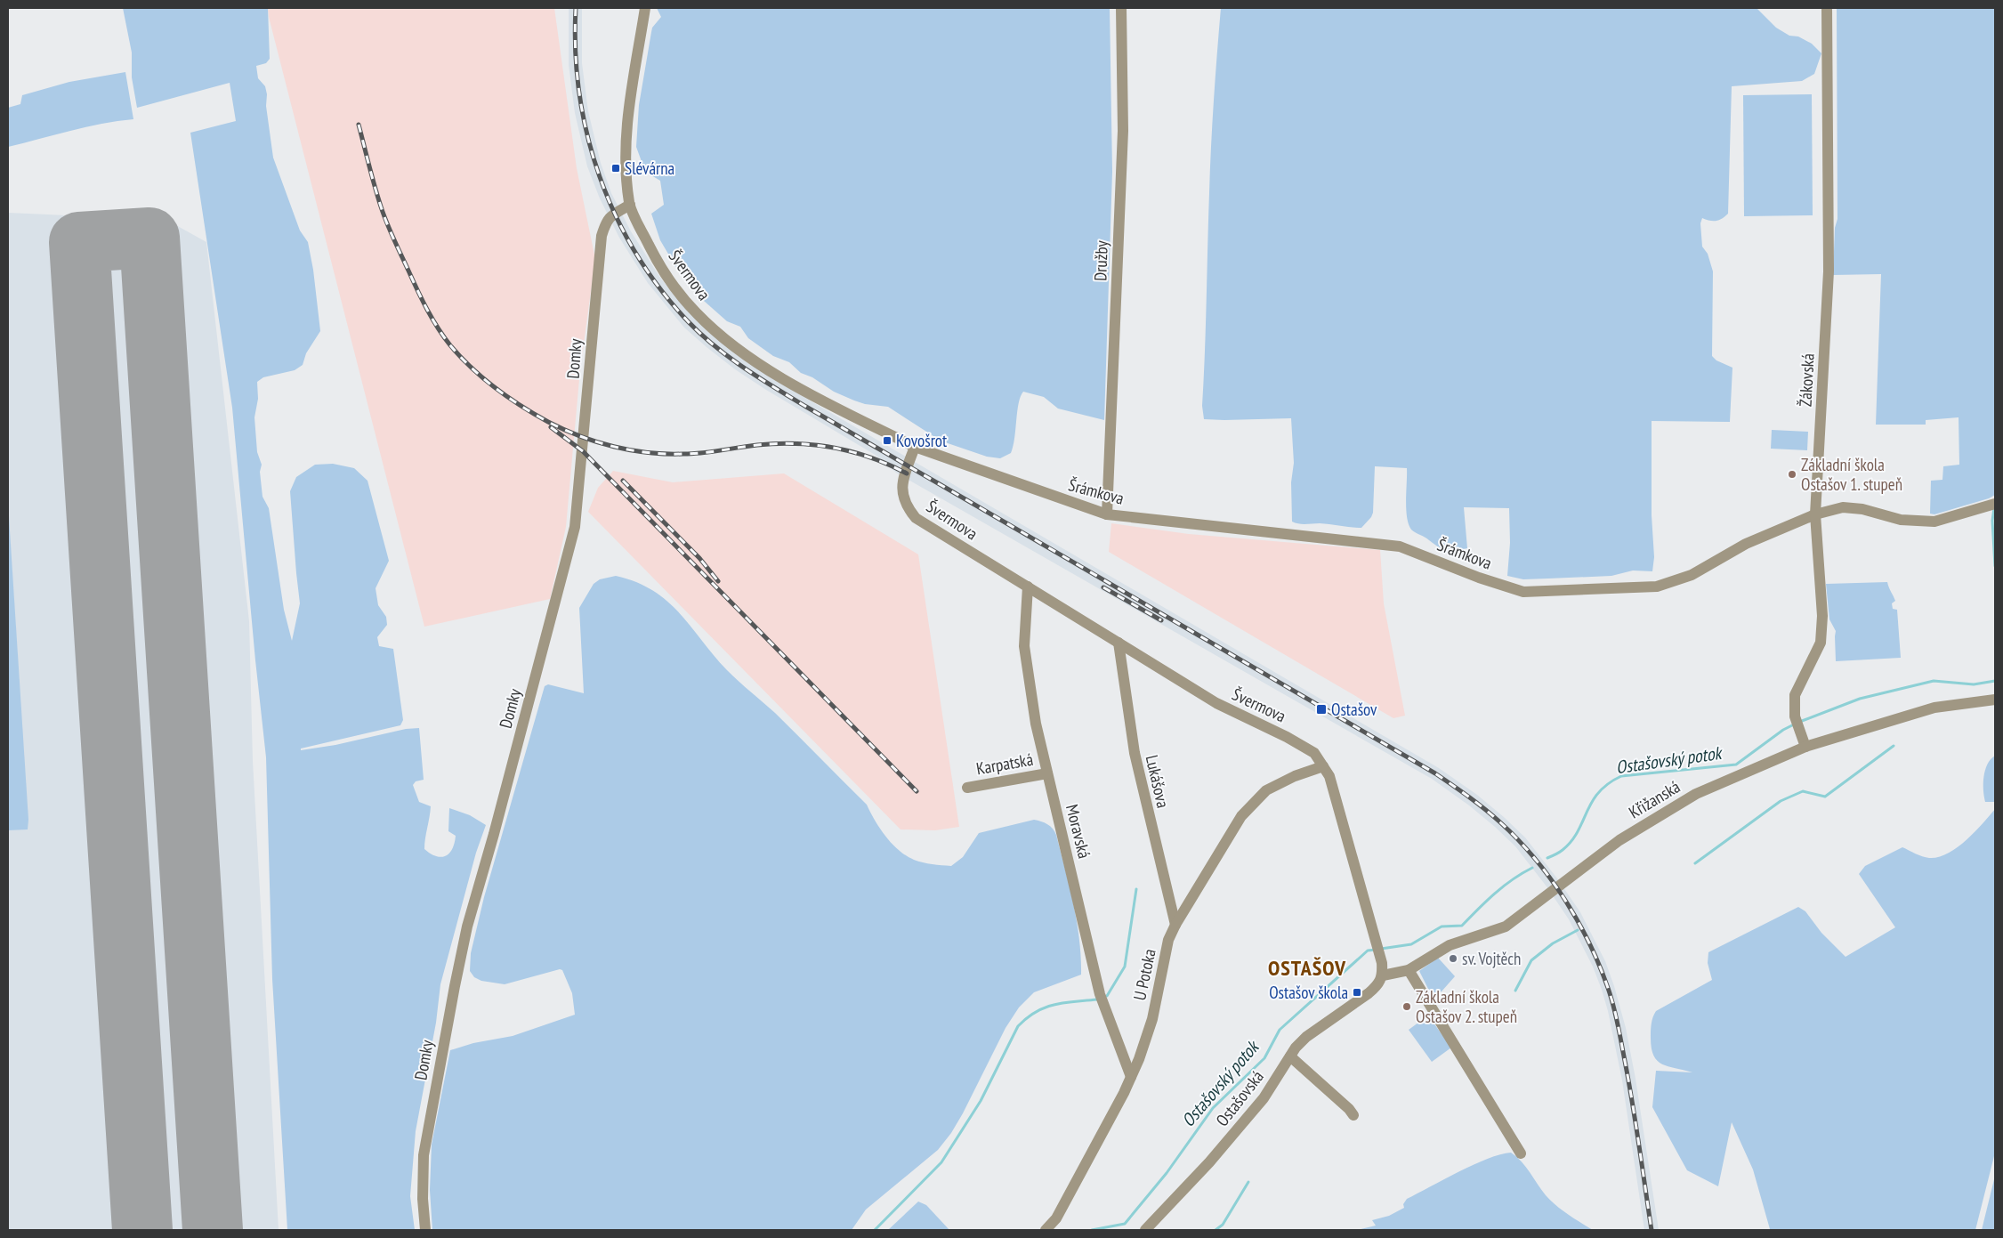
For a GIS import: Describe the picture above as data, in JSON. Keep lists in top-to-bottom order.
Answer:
{
  "streets": {
    "street": [
      "Družby",
      "Švermova",
      "Domky",
      "Žákovská",
      "Šrámkova",
      "Karpatská",
      "Lukášova",
      "Křižanská",
      "Moravská",
      "U Potoka",
      "Ostašovská"
    ]
  },
  "crossings": [
    ["Družby", "Šrámkova"],
    ["Švermova", "Domky"],
    ["Švermova", "Šrámkova"],
    ["Švermova", "Lukášova"],
    ["Švermova", "Křižanská"],
    ["Švermova", "Moravská"],
    ["Švermova", "U Potoka"],
    ["Švermova", "Ostašovská"],
    ["Žákovská", "Šrámkova"],
    ["Žákovská", "Křižanská"],
    ["Karpatská", "Moravská"],
    ["Lukášova", "U Potoka"],
    ["Křižanská", "Ostašovská"],
    ["Moravská", "U Potoka"]
  ],
  "districts": ["OSTAŠOV"],
  "water": ["Ostašovský potok"],
  "places": {
    "transit": [
      "Slévárna",
      "Kovošrot",
      "Ostašov",
      "Ostašov škola"
    ],
    "other": ["Základní škola Ostašov 1. stupeň", "sv. Vojtěch", "Základní škola Ostašov 2. stupeň"]
  }
}
